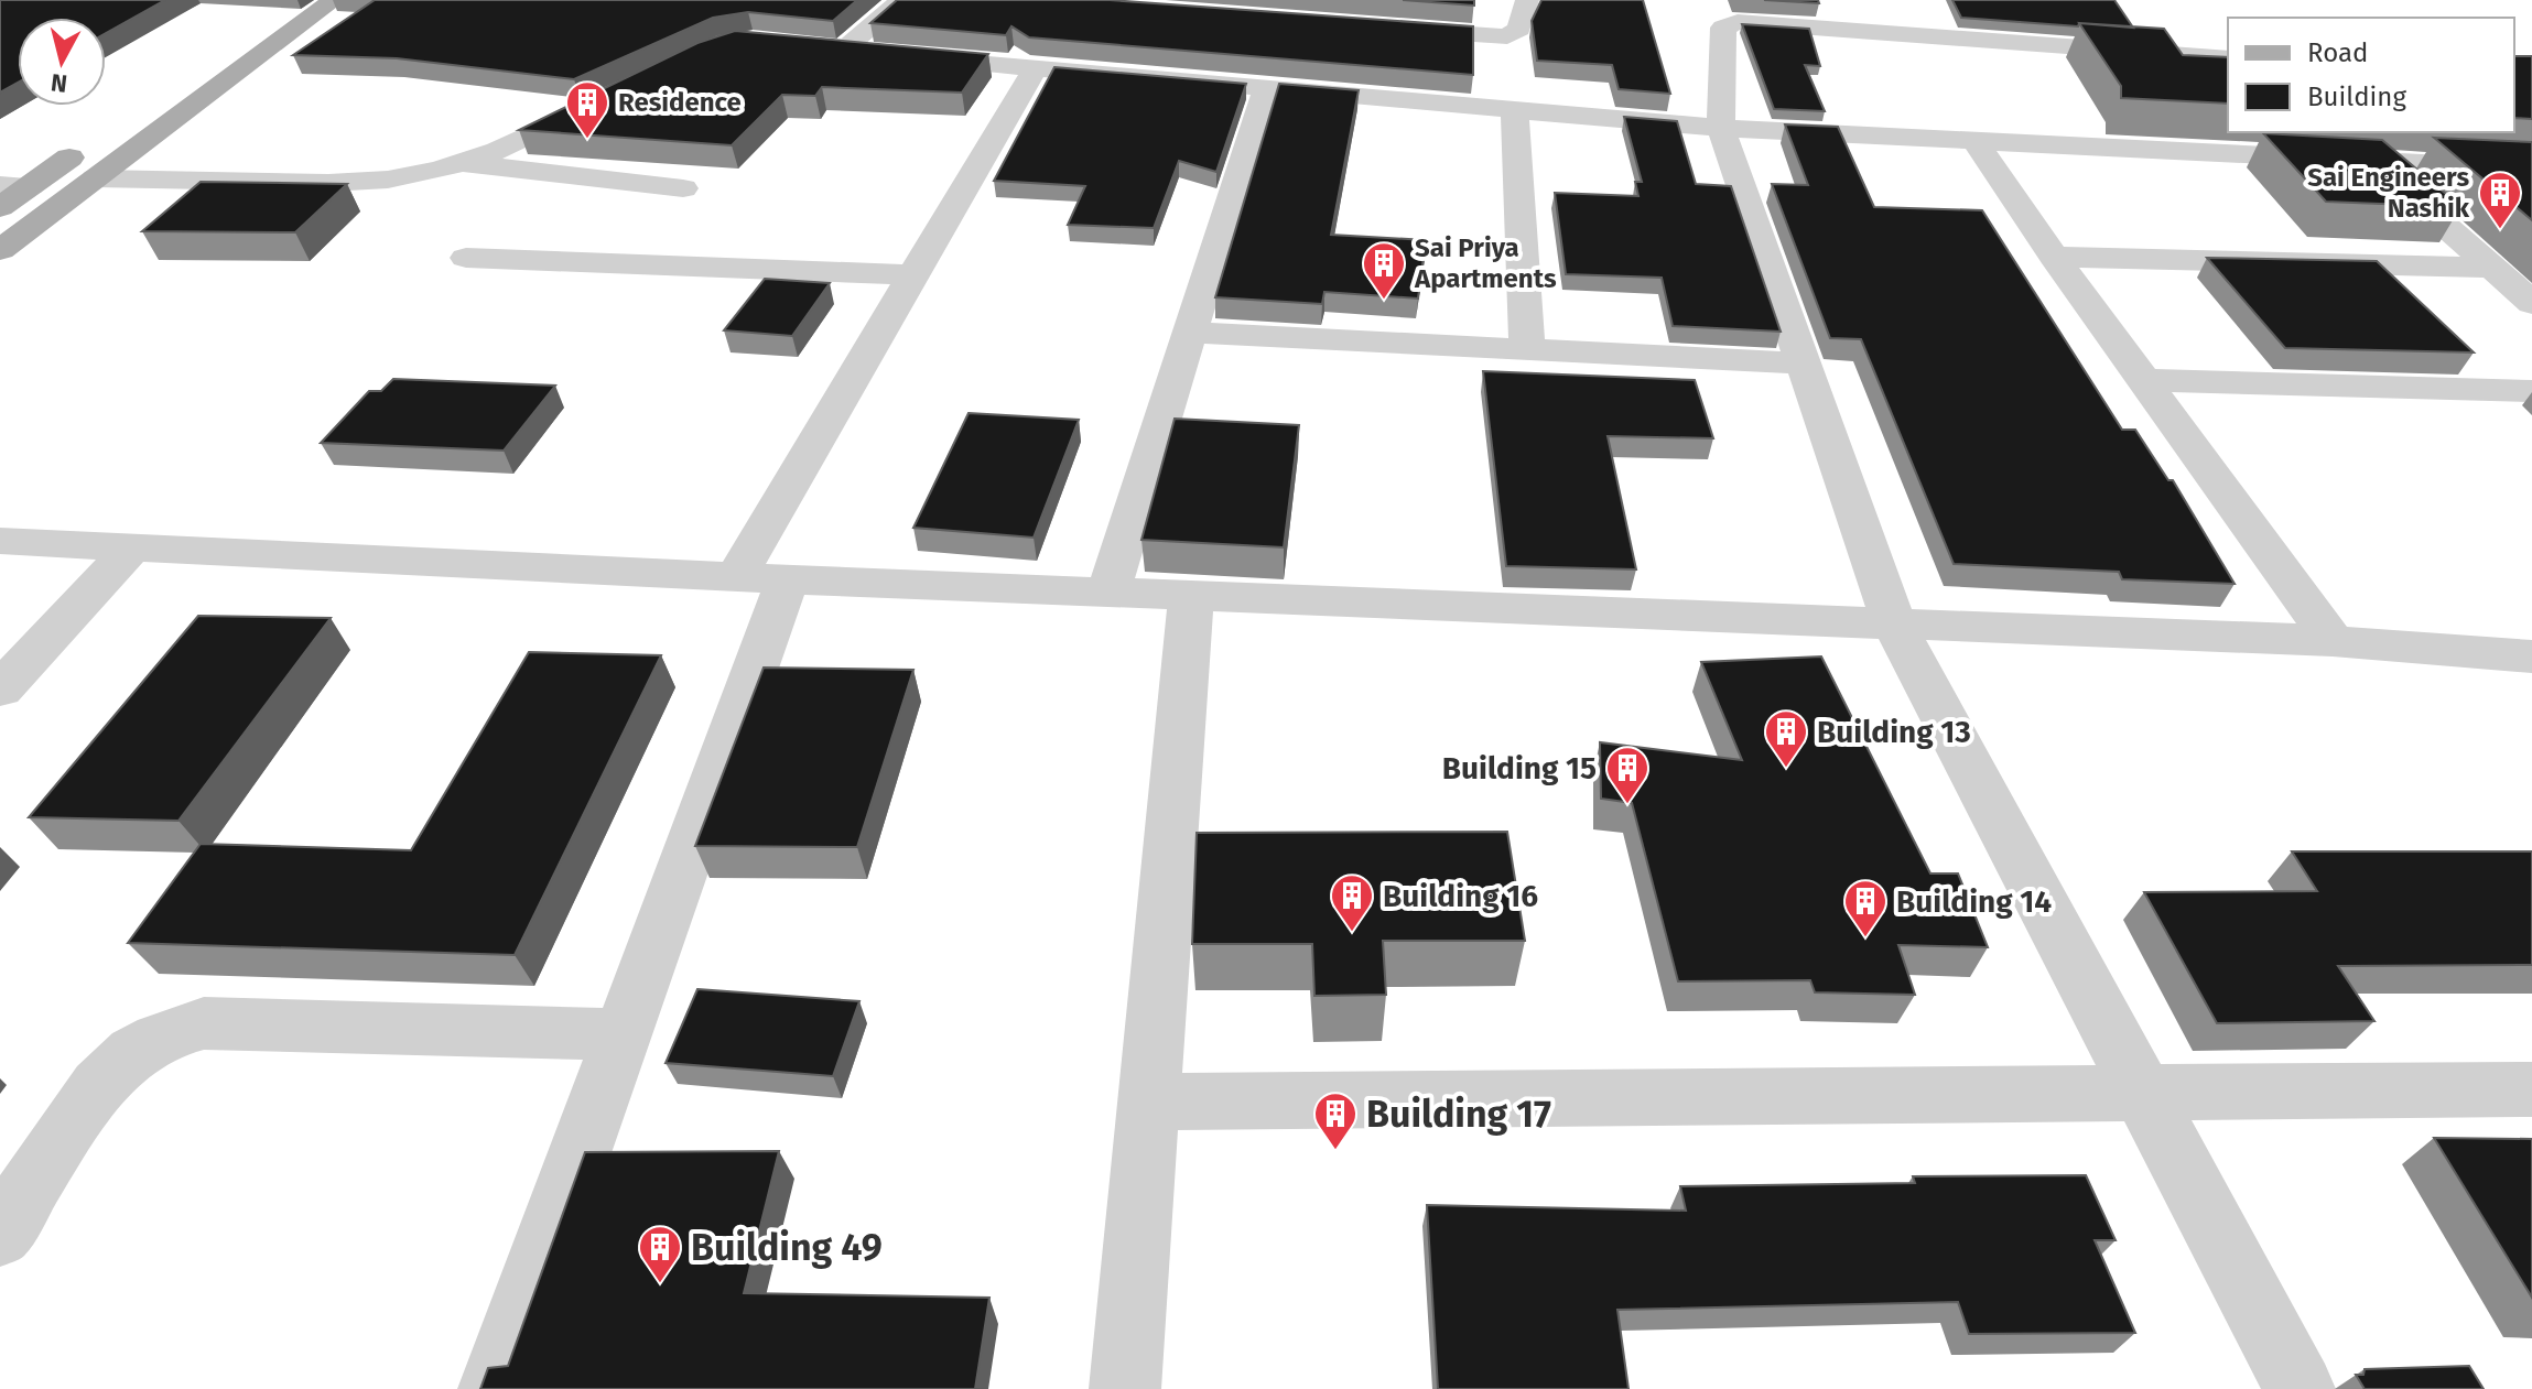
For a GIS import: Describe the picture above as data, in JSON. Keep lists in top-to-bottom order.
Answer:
{
  "places": {
    "building": [
      "Residence",
      "Sai Engineers Nashik",
      "Sai Priya Apartments",
      "Building 13",
      "Building 15",
      "Building 16",
      "Building 14",
      "Building 17",
      "Building 49"
    ]
  },
  "legend": ["Road", "Building"],
  "north": "bottom"
}
